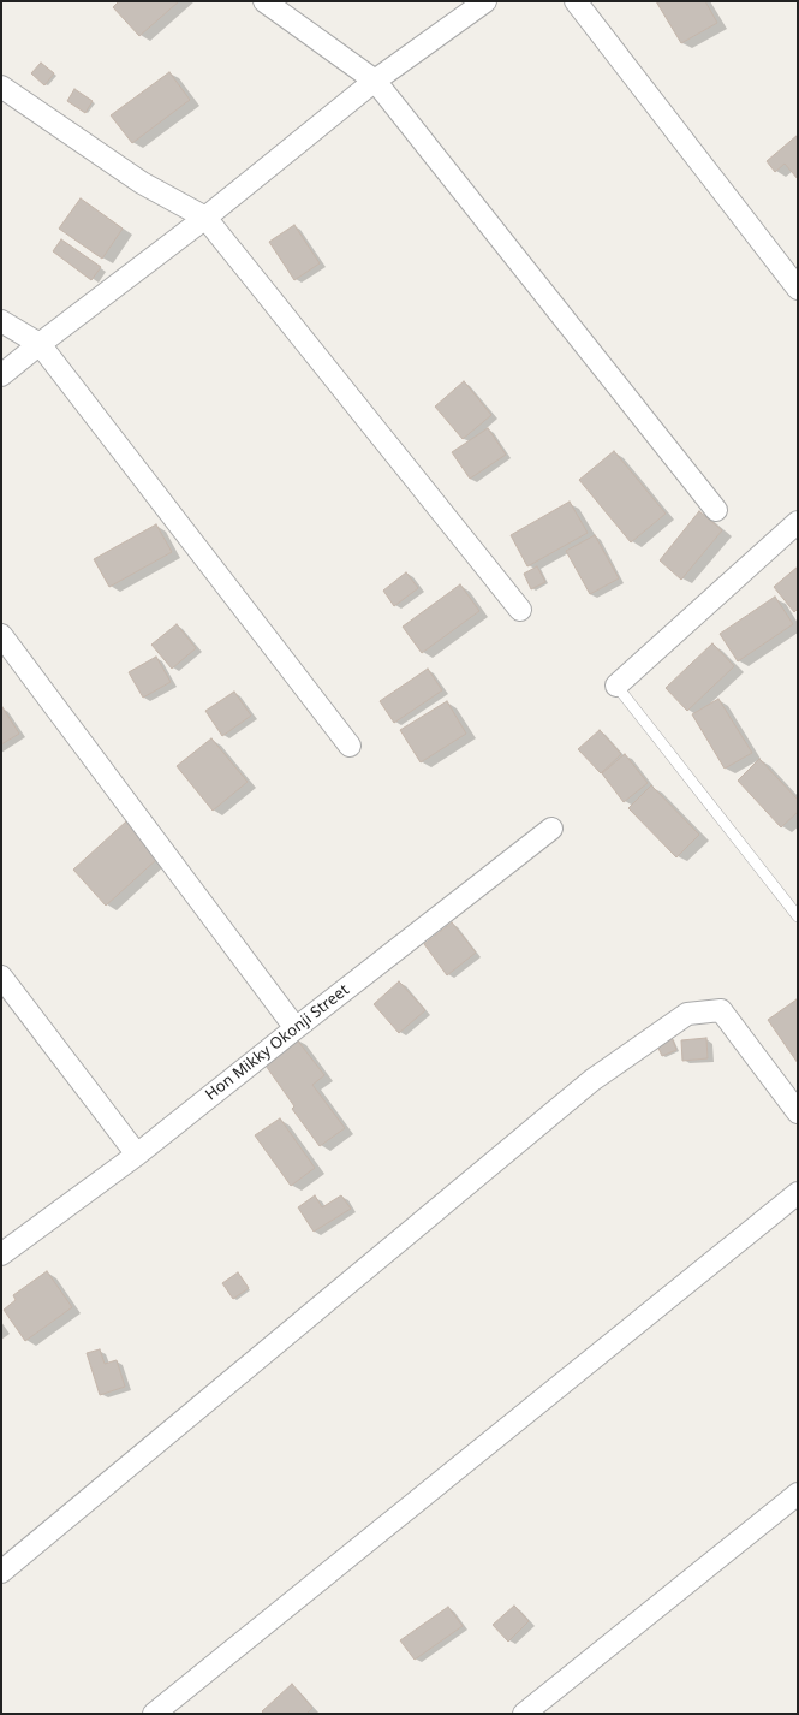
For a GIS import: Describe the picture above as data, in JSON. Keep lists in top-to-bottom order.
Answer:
{
  "streets": {
    "street": ["Hon Mikky Okonji Street"]
  }
}
